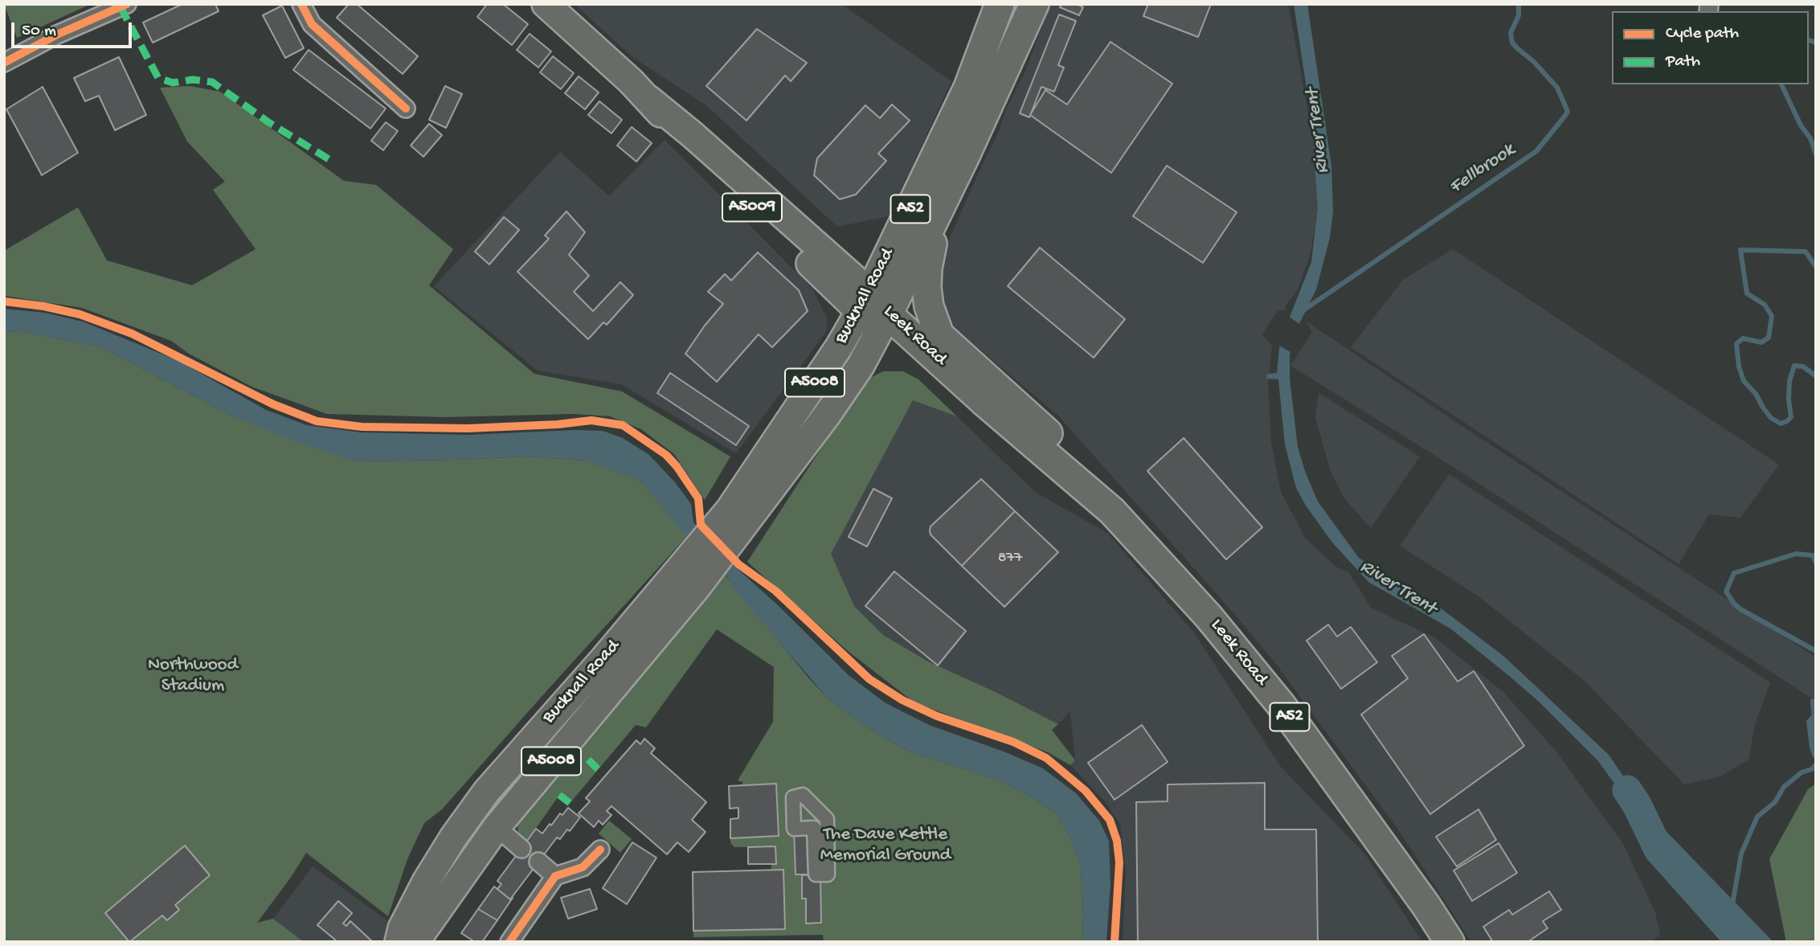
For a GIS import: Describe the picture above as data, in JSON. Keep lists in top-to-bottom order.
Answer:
{
  "streets": {
    "highway": ["A52", "Bucknall Road", "Leek Road"],
    "main road": ["A5009", "A5008"]
  },
  "crossings": [
    ["A5009", "Bucknall Road"],
    ["A5009", "Leek Road"],
    ["A52", "Bucknall Road"],
    ["A52", "Leek Road"],
    ["Bucknall Road", "Leek Road"]
  ],
  "water": ["River Trent", "Fellbrook"],
  "parks": ["Northwood Stadium", "The Dave Kettle Memorial Ground"],
  "house_numbers": ["877"],
  "legend": ["Cycle path", "Path"],
  "scale_bar": "50 m"
}
